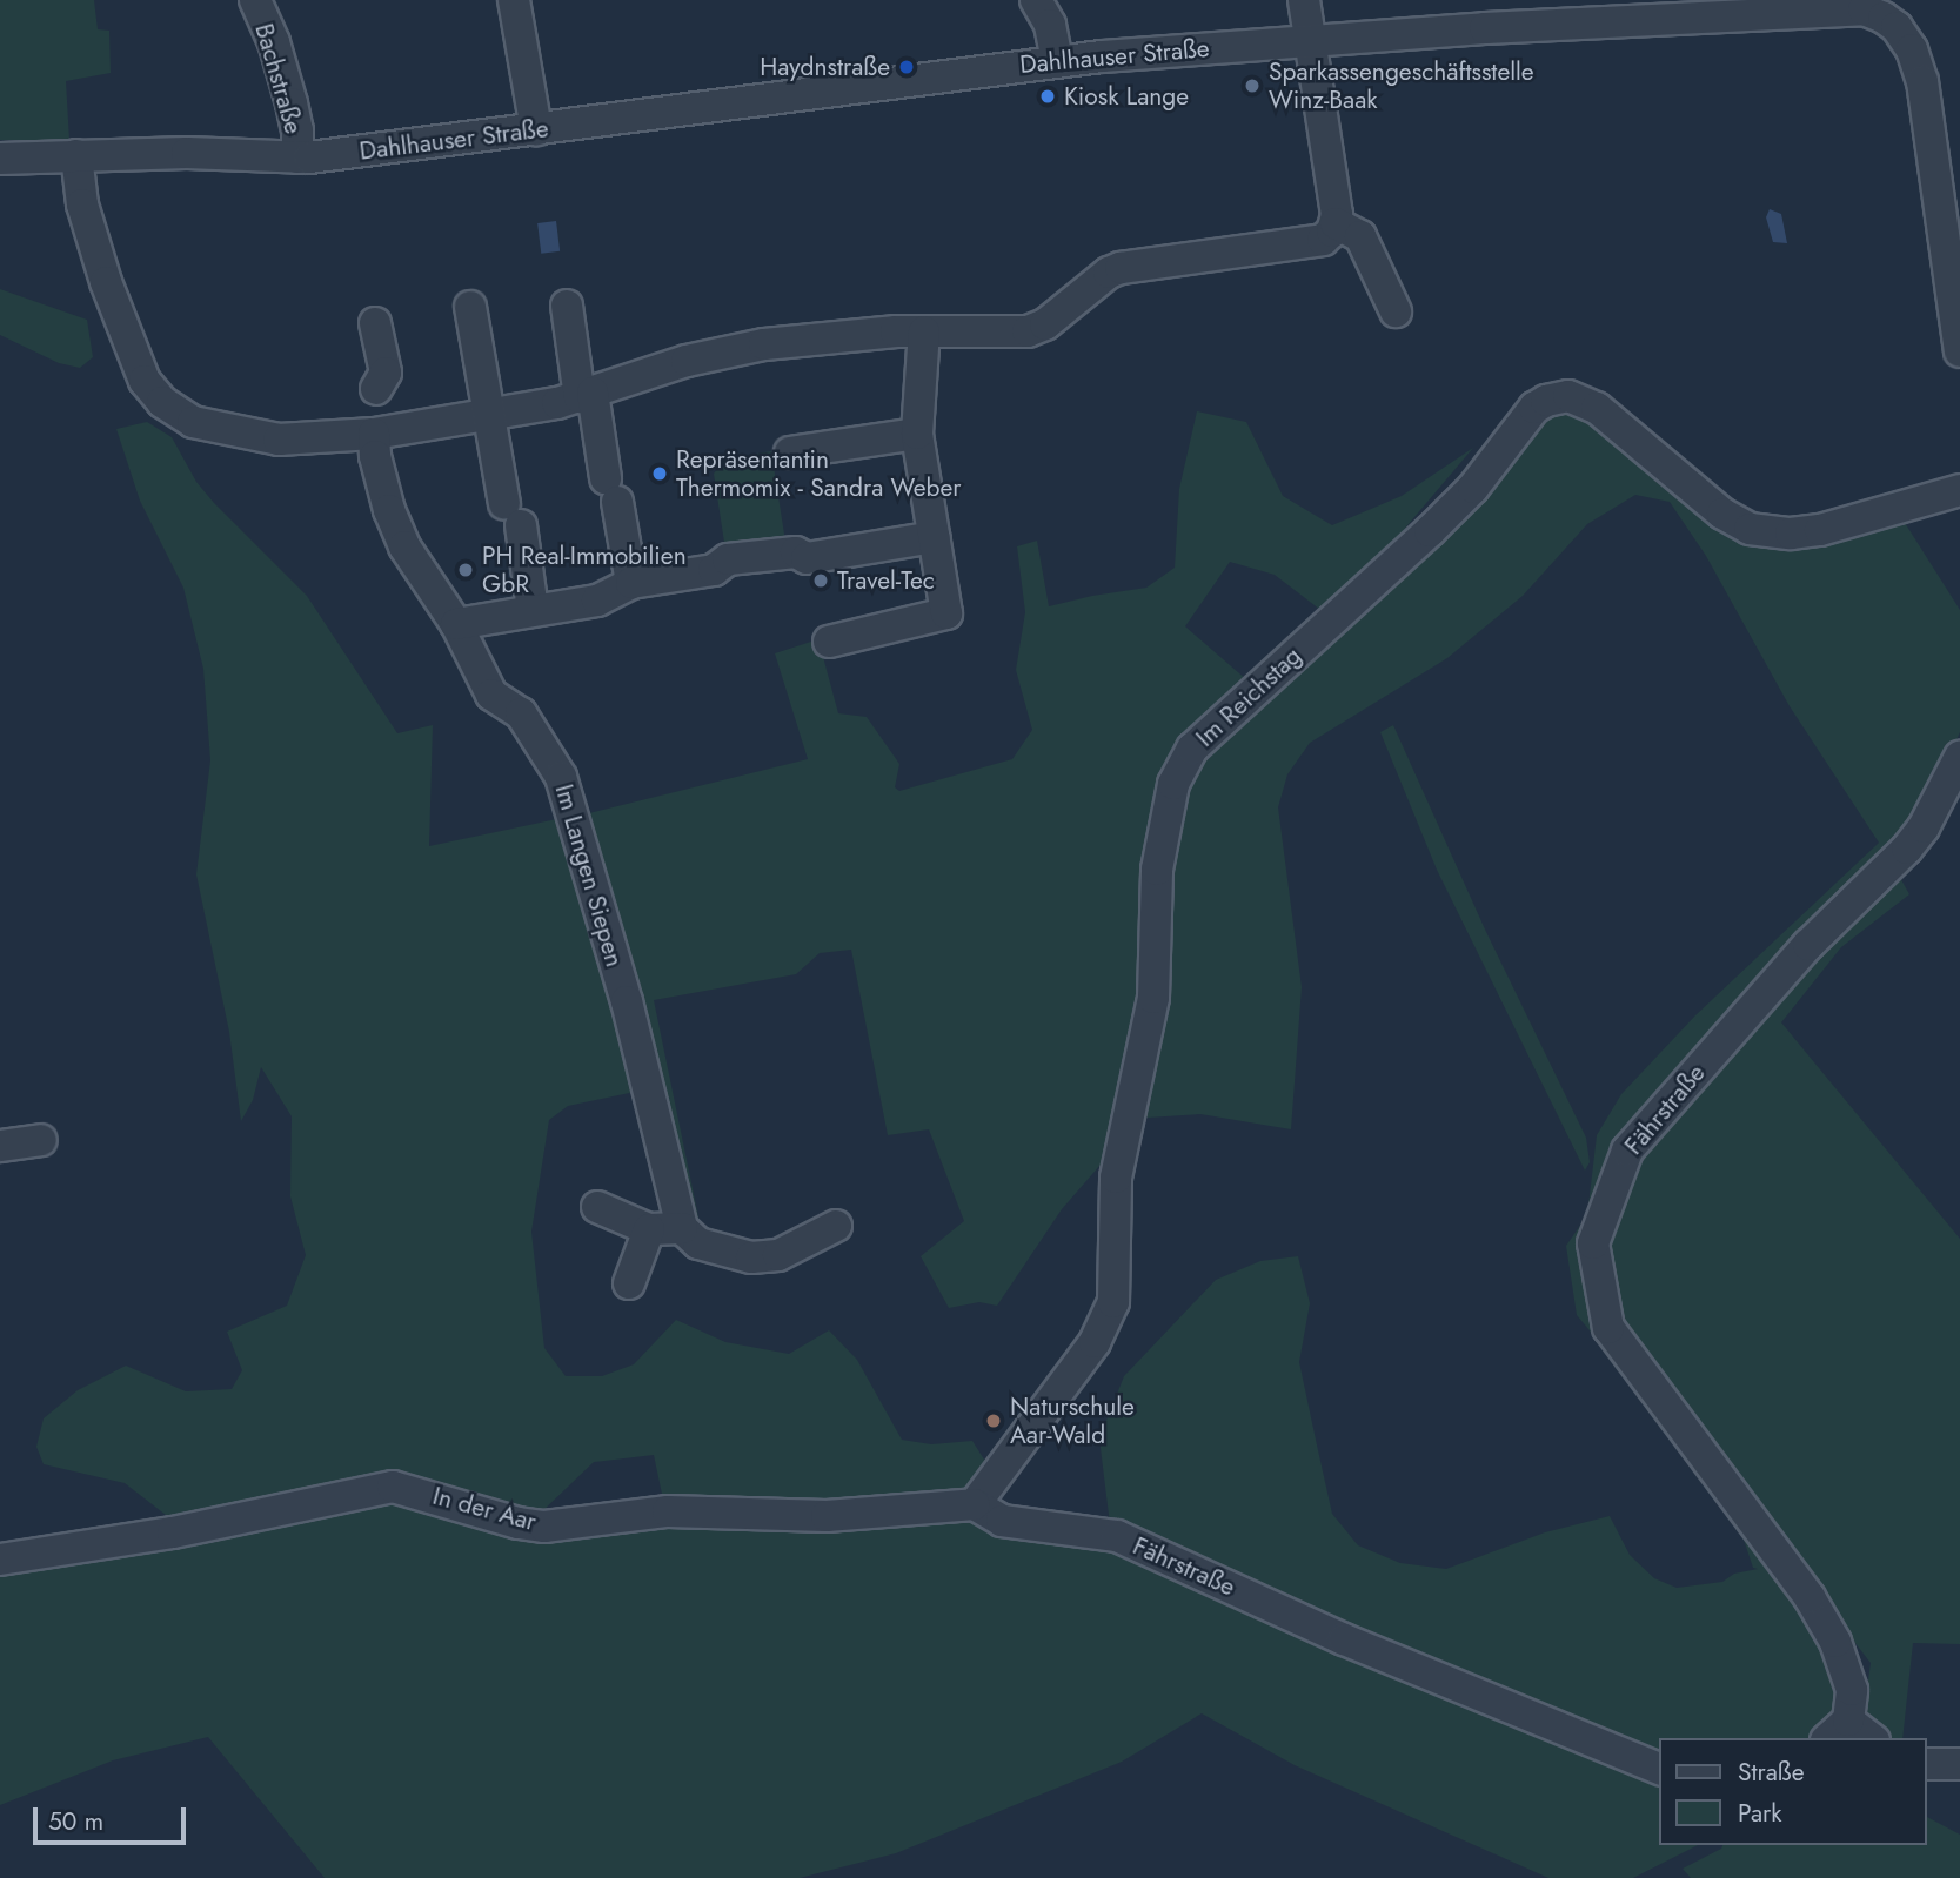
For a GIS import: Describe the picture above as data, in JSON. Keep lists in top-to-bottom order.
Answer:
{
  "streets": {
    "street": [
      "Dahlhauser Straße",
      "Bachstraße",
      "Im Reichstag",
      "Im Langen Siepen",
      "Fährstraße",
      "In der Aar"
    ]
  },
  "crossings": [
    ["Dahlhauser Straße", "Bachstraße"],
    ["Im Reichstag", "Fährstraße"],
    ["Im Reichstag", "In der Aar"],
    ["Fährstraße", "In der Aar"]
  ],
  "places": [
    "Haydnstraße",
    "Sparkassengeschäftsstelle Winz-Baak",
    "Kiosk Lange",
    "Repräsentantin Thermomix - Sandra Weber",
    "PH Real-Immobilien GbR",
    "Travel-Tec",
    "Naturschule Aar-Wald"
  ],
  "legend": ["Straße", "Park"],
  "scale_bar": "50 m"
}
